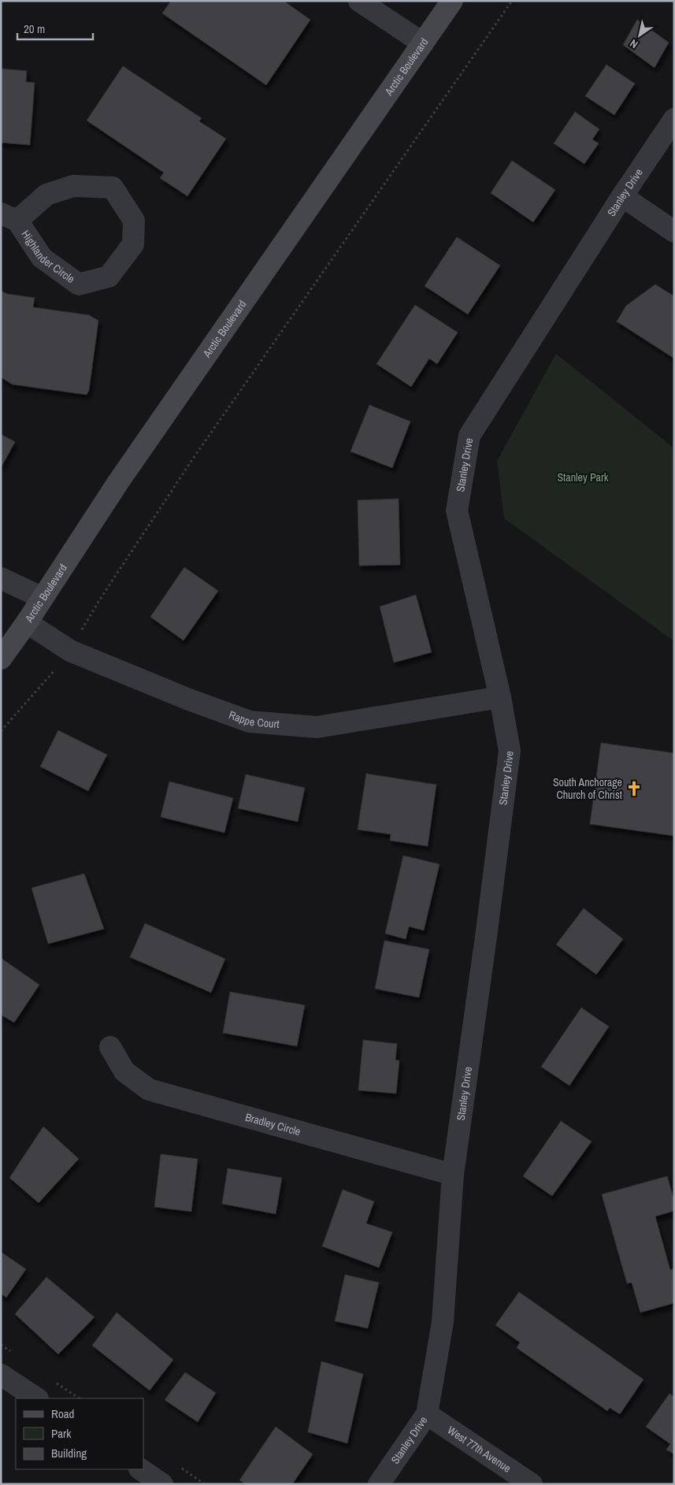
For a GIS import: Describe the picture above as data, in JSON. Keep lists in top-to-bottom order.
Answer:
{
  "streets": {
    "main road": ["Arctic Boulevard"],
    "street": [
      "Stanley Drive",
      "Highlander Circle",
      "Rappe Court",
      "Bradley Circle",
      "West 77th Avenue"
    ]
  },
  "crossings": [
    ["Arctic Boulevard", "Rappe Court"],
    ["Stanley Drive", "Rappe Court"],
    ["Stanley Drive", "Bradley Circle"],
    ["Stanley Drive", "West 77th Avenue"]
  ],
  "parks": ["Stanley Park"],
  "places": {
    "church": ["South Anchorage Church of Christ"]
  },
  "legend": ["Road", "Park", "Building"],
  "scale_bar": "20 m",
  "north": "bottom left"
}
